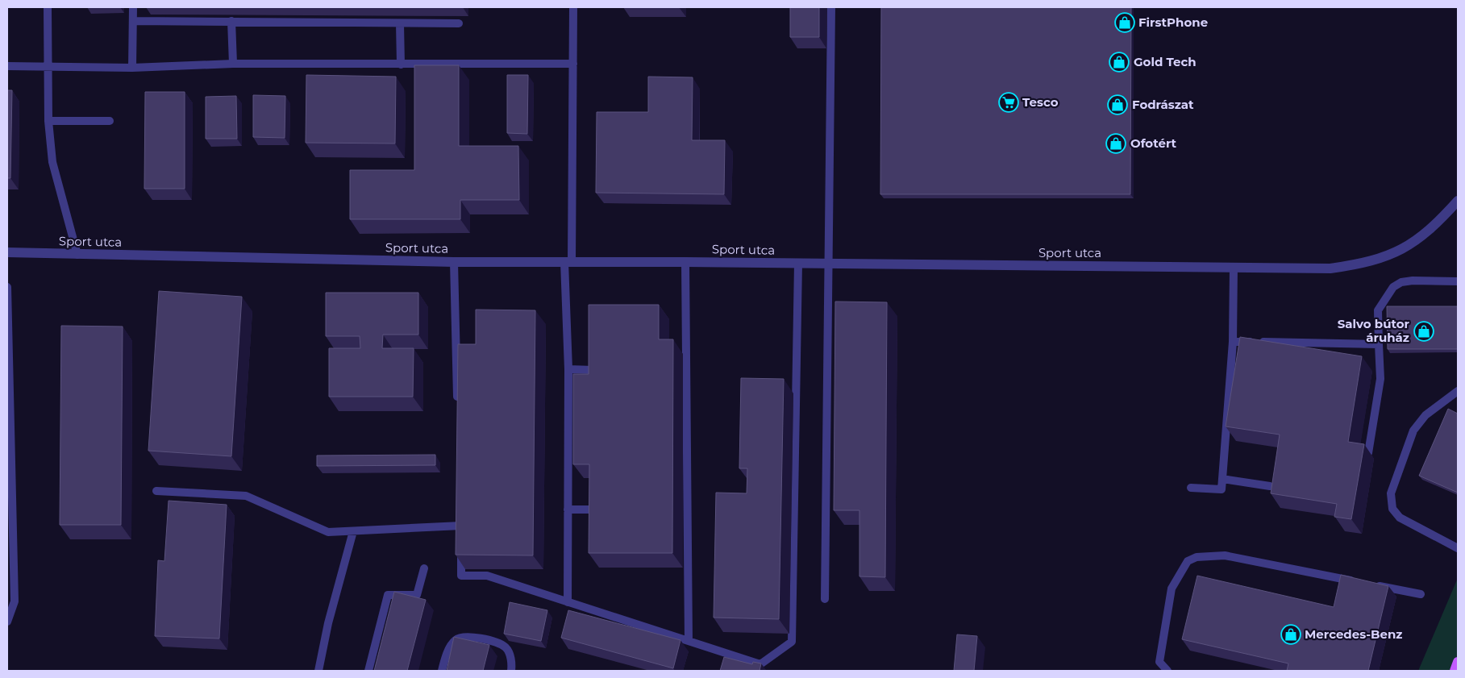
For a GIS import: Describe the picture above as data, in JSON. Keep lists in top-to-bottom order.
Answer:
{
  "streets": {
    "street": ["Sport utca"]
  },
  "places": {
    "shop": [
      "FirstPhone",
      "Gold Tech",
      "Fodrászat",
      "Ofotért",
      "Salvo bútor áruház",
      "Mercedes-Benz"
    ],
    "supermarket": ["Tesco"]
  }
}
